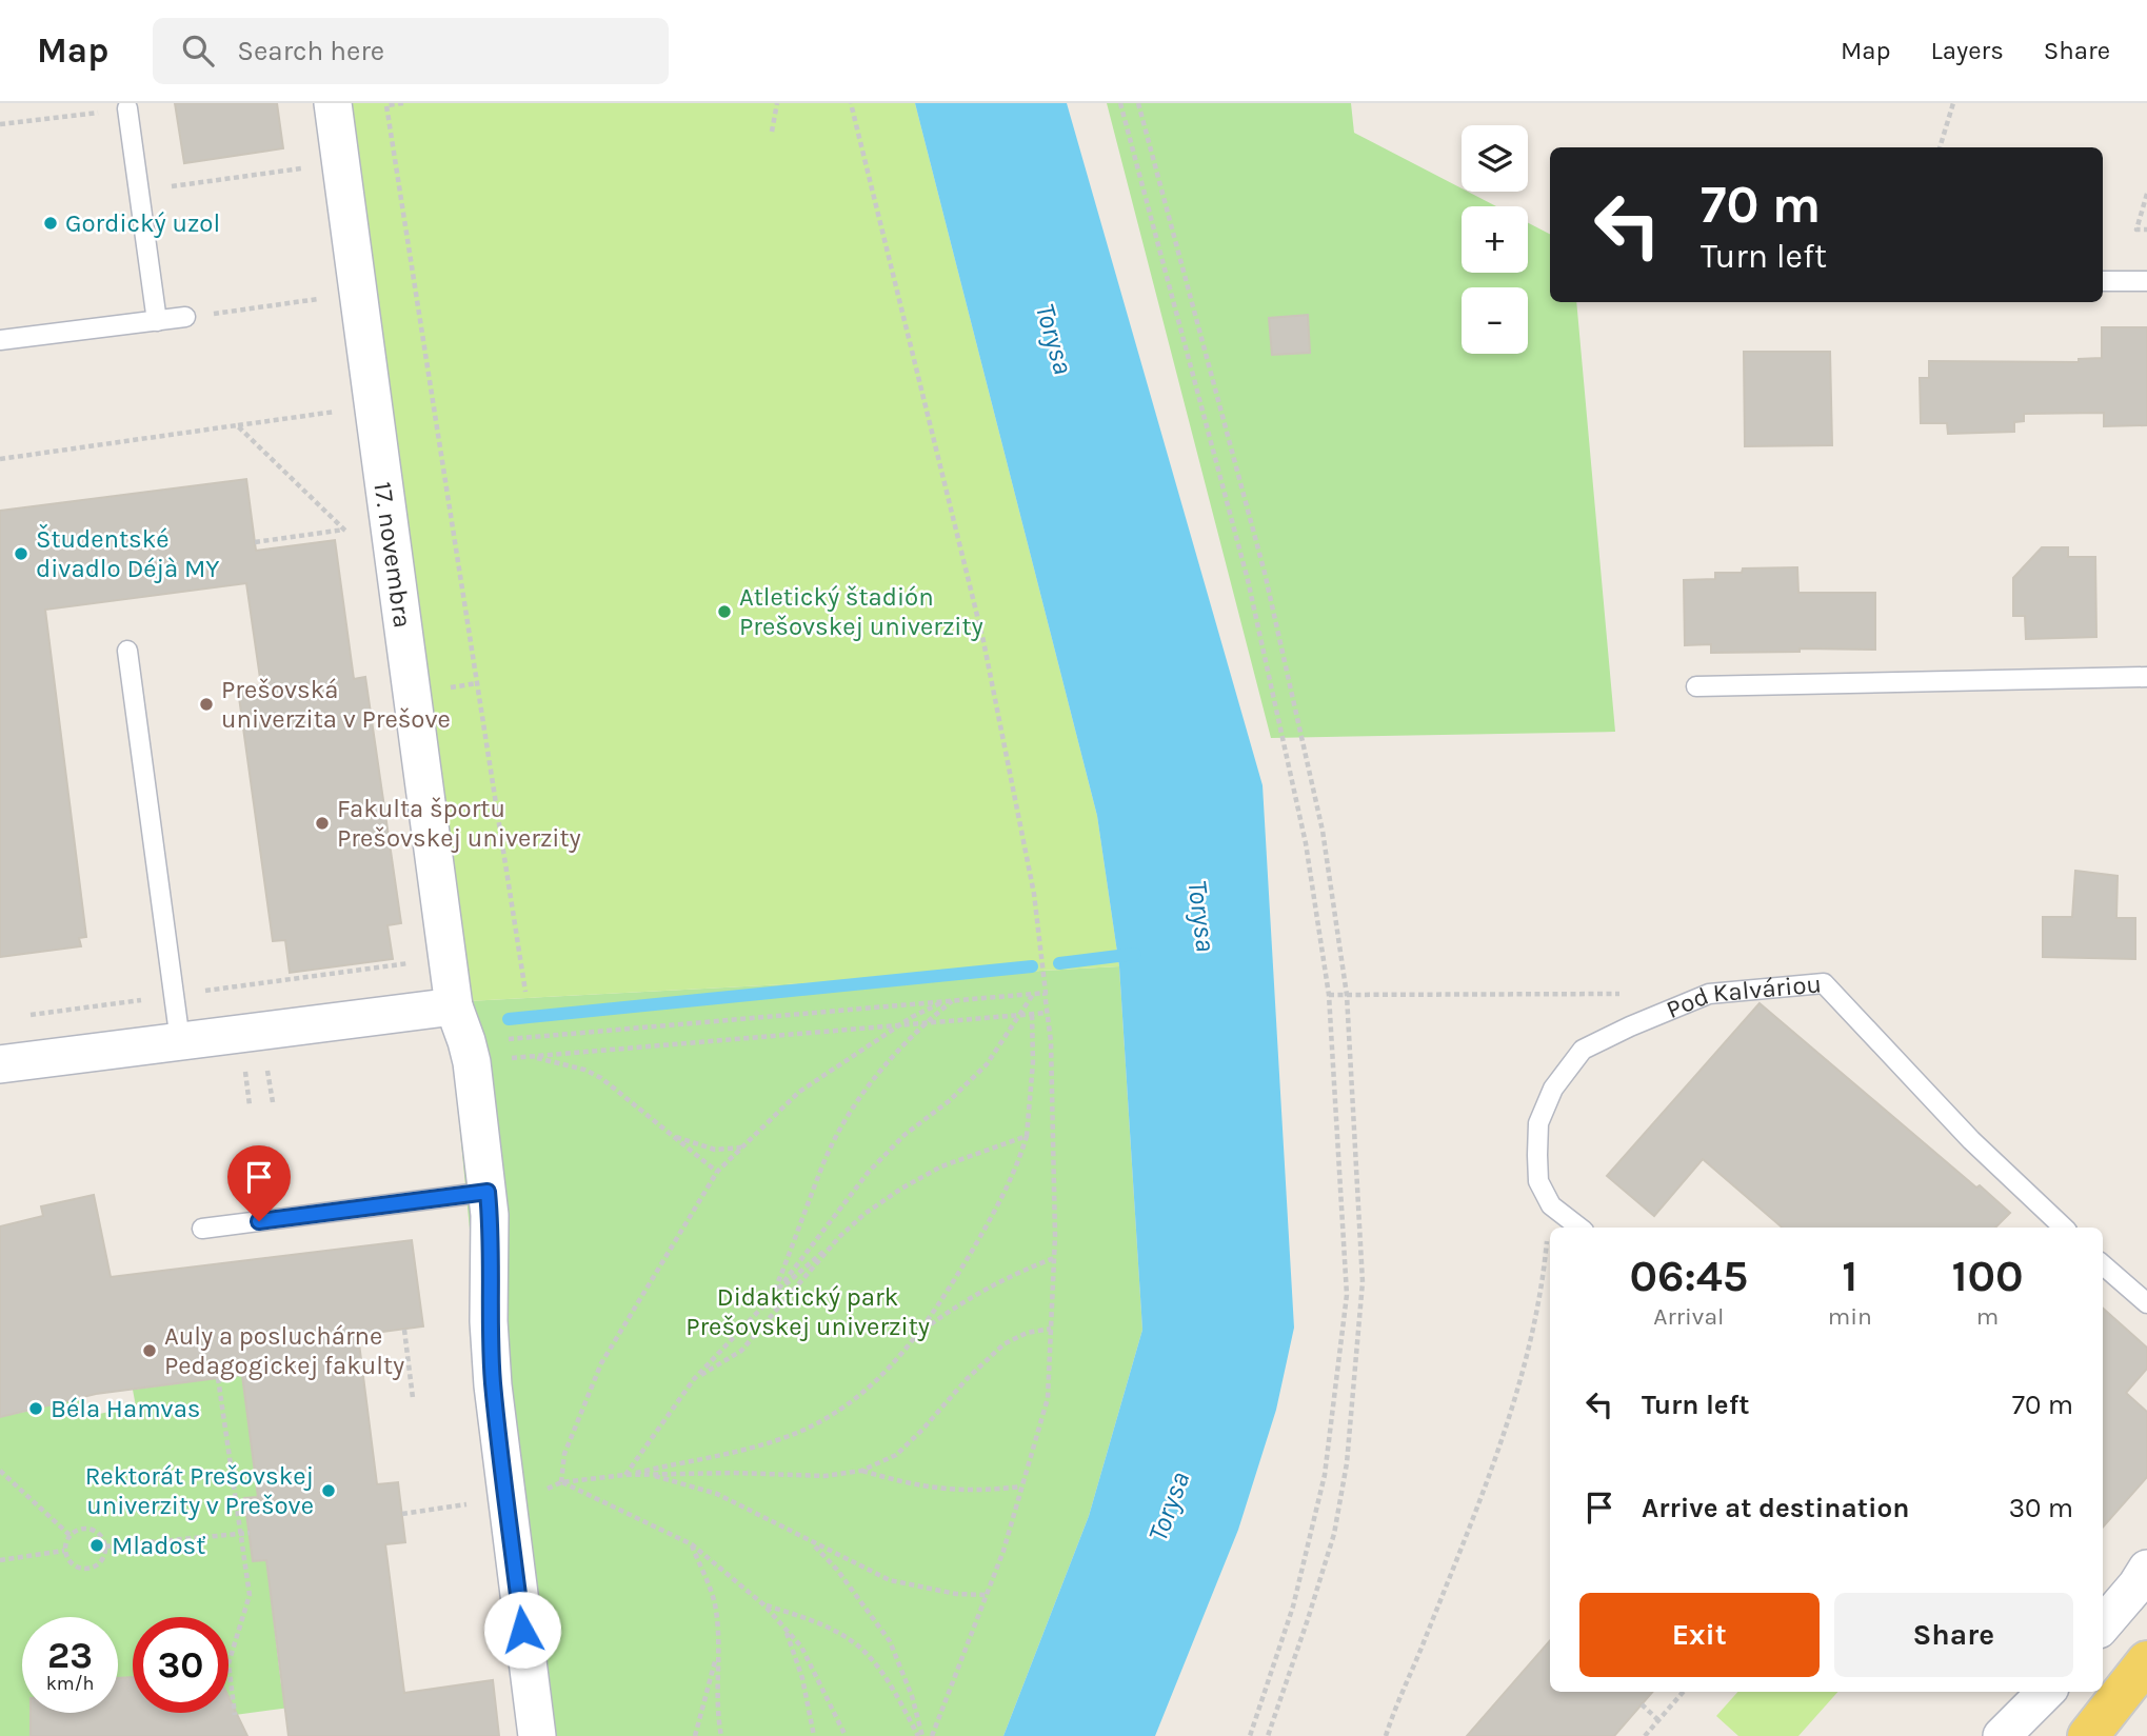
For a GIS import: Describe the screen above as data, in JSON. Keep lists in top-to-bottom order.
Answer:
{
  "streets": {
    "street": ["17. novembra"],
    "lane": ["Pod Kalváriou"]
  },
  "water": ["Torysa"],
  "parks": ["Didaktický park Prešovskej univerzity"],
  "places": [
    "Gordický uzol",
    "Študentské divadlo Déjà MY",
    "Atletický štadión Prešovskej univerzity",
    "Prešovská univerzita v Prešove",
    "Fakulta športu Prešovskej univerzity",
    "Auly a posluchárne Pedagogickej fakulty",
    "Béla Hamvas",
    "Rektorát Prešovskej univerzity v Prešove",
    "Mladosť"
  ],
  "page": {
    "header": "Map",
    "search": "Search here",
    "nav": ["Map", "Layers", "Share"],
    "map_buttons": ["+", "−"],
    "turn": ["70 m", "Turn left"],
    "eta": [
      "06:45",
      "Arrival",
      "1",
      "min",
      "100",
      "m"
    ],
    "list": [
      {
        "name": "Turn left",
        "value": "70 m"
      },
      {
        "name": "Arrive at destination",
        "value": "30 m"
      }
    ],
    "buttons": ["Exit", "Share"],
    "speed": "23 km/h",
    "limit": "30"
  }
}
